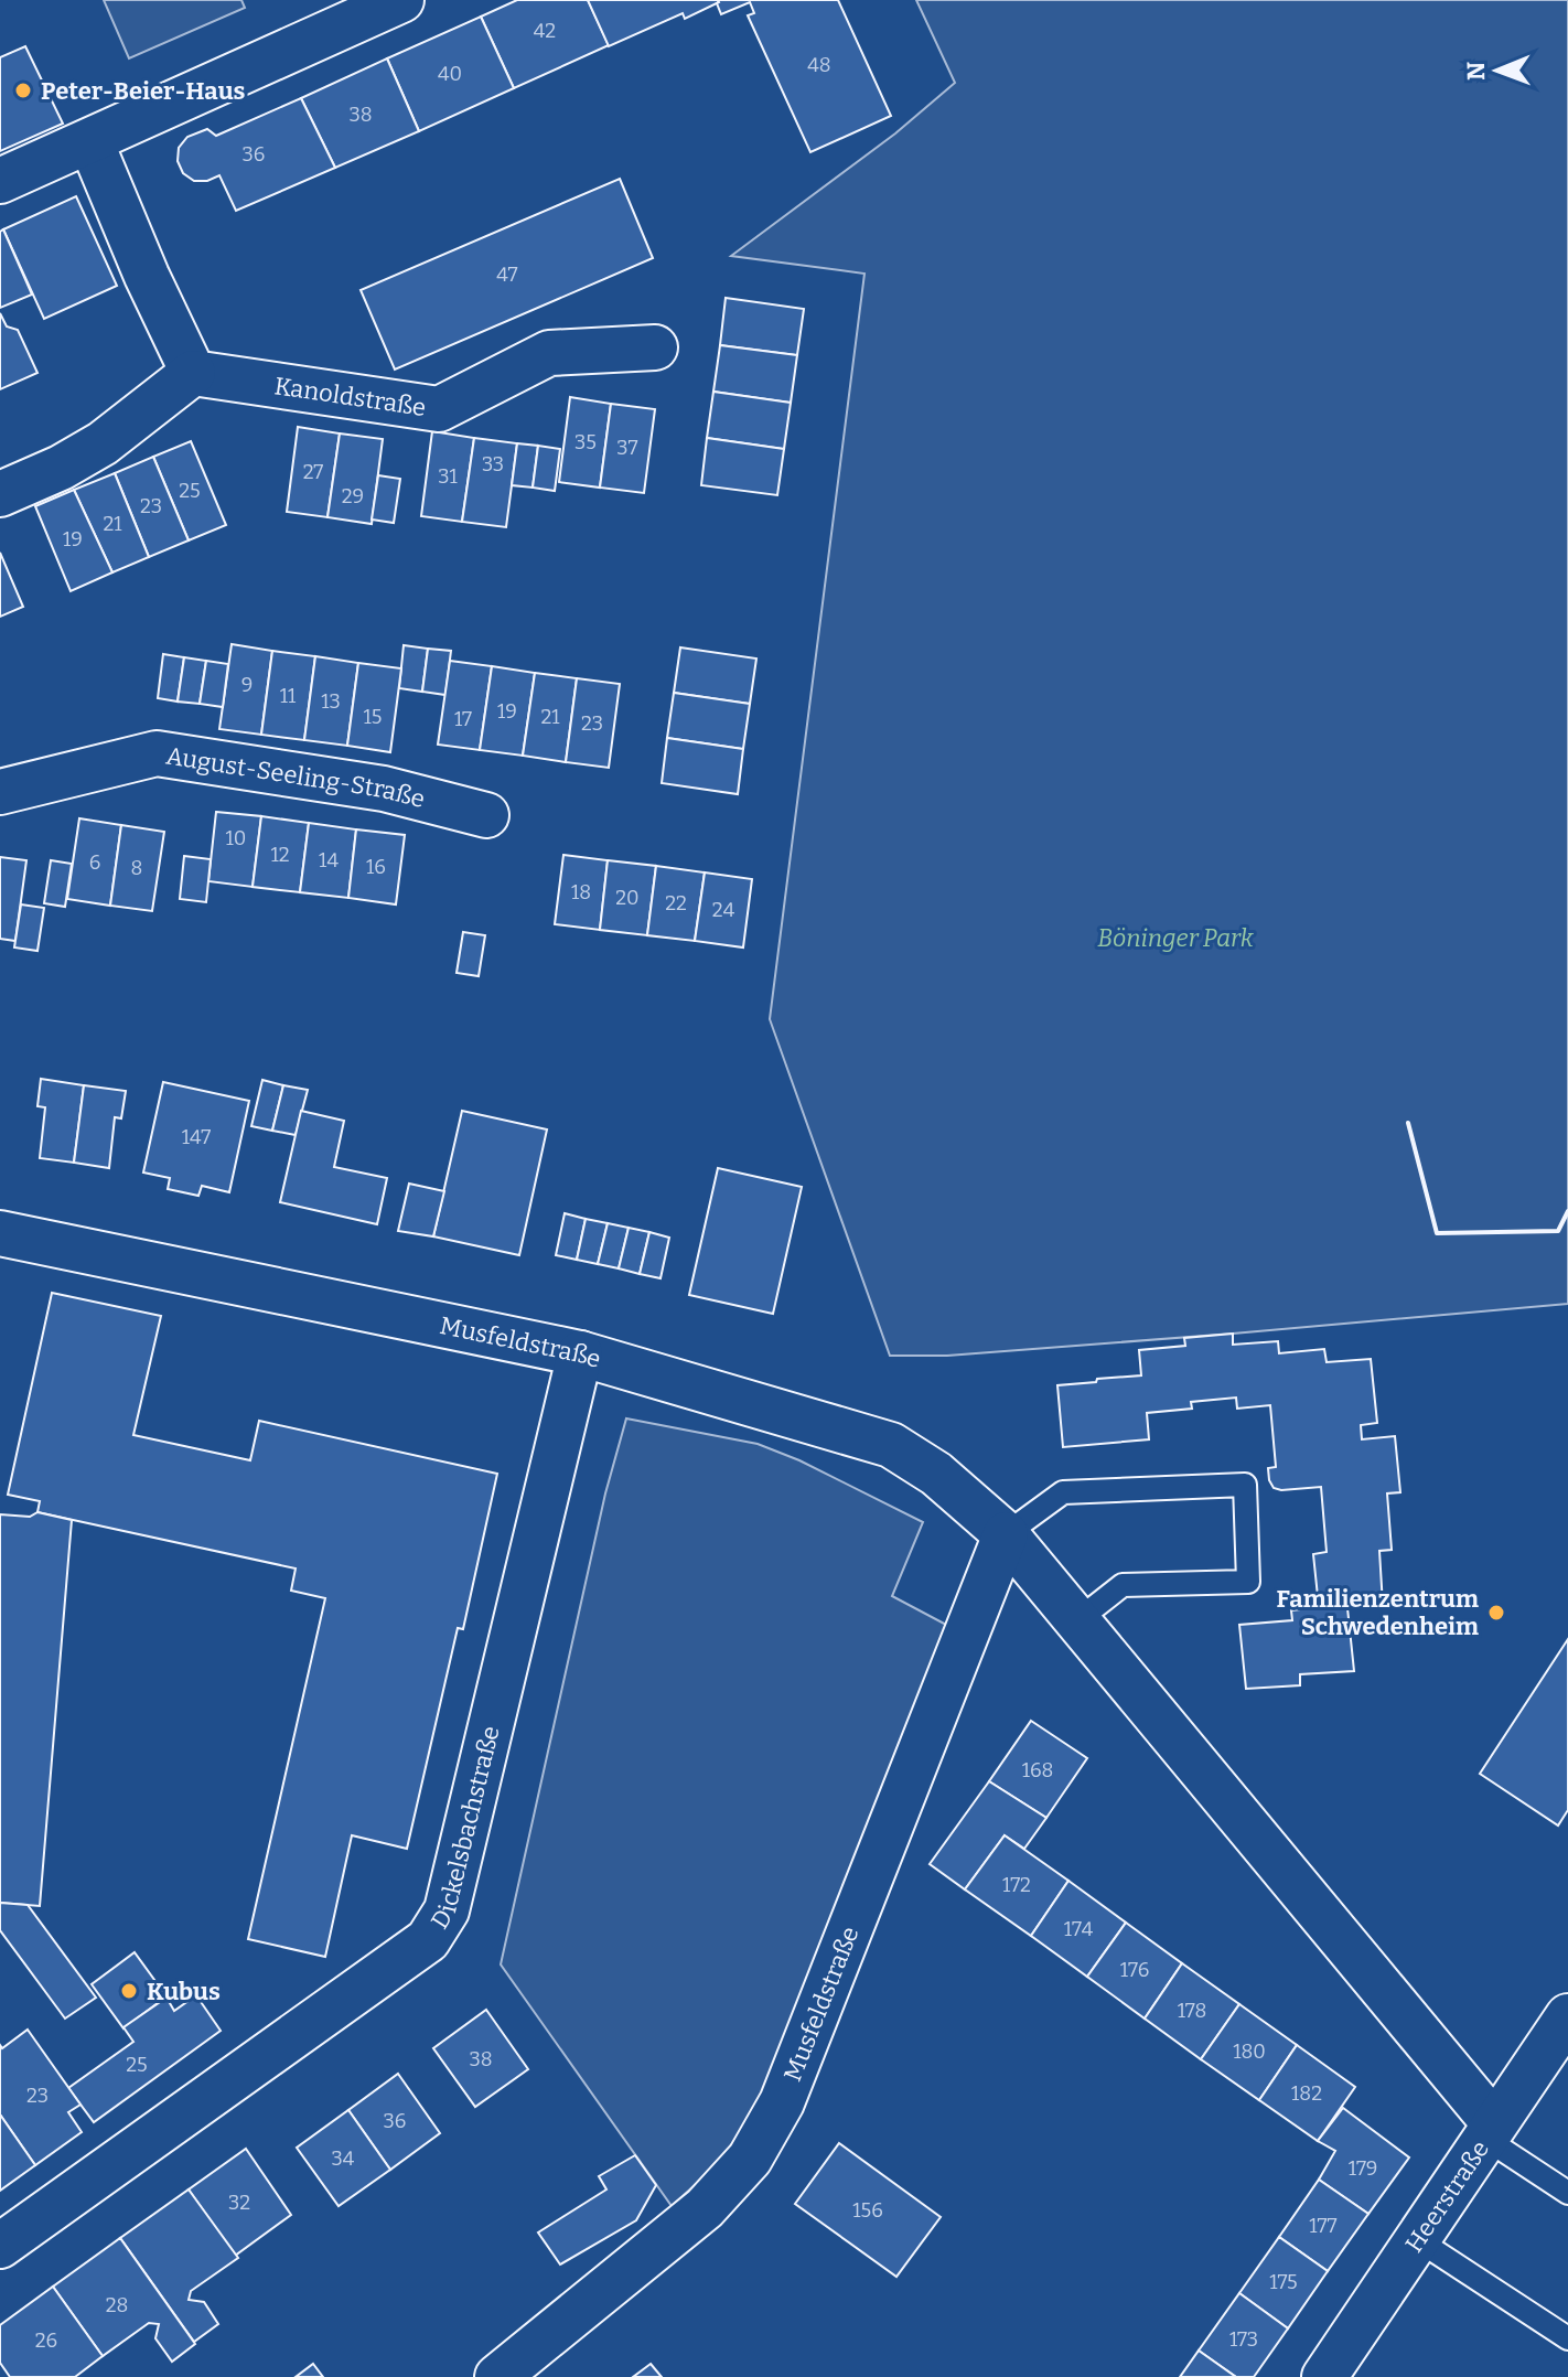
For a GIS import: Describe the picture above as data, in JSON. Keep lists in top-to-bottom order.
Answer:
{
  "streets": {
    "street": [
      "Kanoldstraße",
      "August-Seeling-Straße",
      "Musfeldstraße",
      "Dickelsbachstraße",
      "Heerstraße"
    ]
  },
  "crossings": [
    ["Musfeldstraße", "Dickelsbachstraße"],
    ["Musfeldstraße", "Heerstraße"]
  ],
  "parks": ["Böninger Park"],
  "places": ["Peter-Beier-Haus", "Familienzentrum Schwedenheim", "Kubus"],
  "house_numbers": [
    "42",
    "48",
    "40",
    "38",
    "36",
    "47",
    "35",
    "37",
    "33",
    "27",
    "31",
    "25",
    "29",
    "23",
    "21",
    "19",
    "9",
    "11",
    "13",
    "19",
    "15",
    "21",
    "17",
    "23",
    "10",
    "12",
    "14",
    "6",
    "16",
    "8",
    "18",
    "20",
    "22",
    "24",
    "147",
    "168",
    "172",
    "174",
    "176",
    "178",
    "180",
    "38",
    "25",
    "182",
    "23",
    "36",
    "34",
    "179",
    "32",
    "156",
    "177",
    "175",
    "28",
    "173",
    "26"
  ],
  "north": "left"
}
